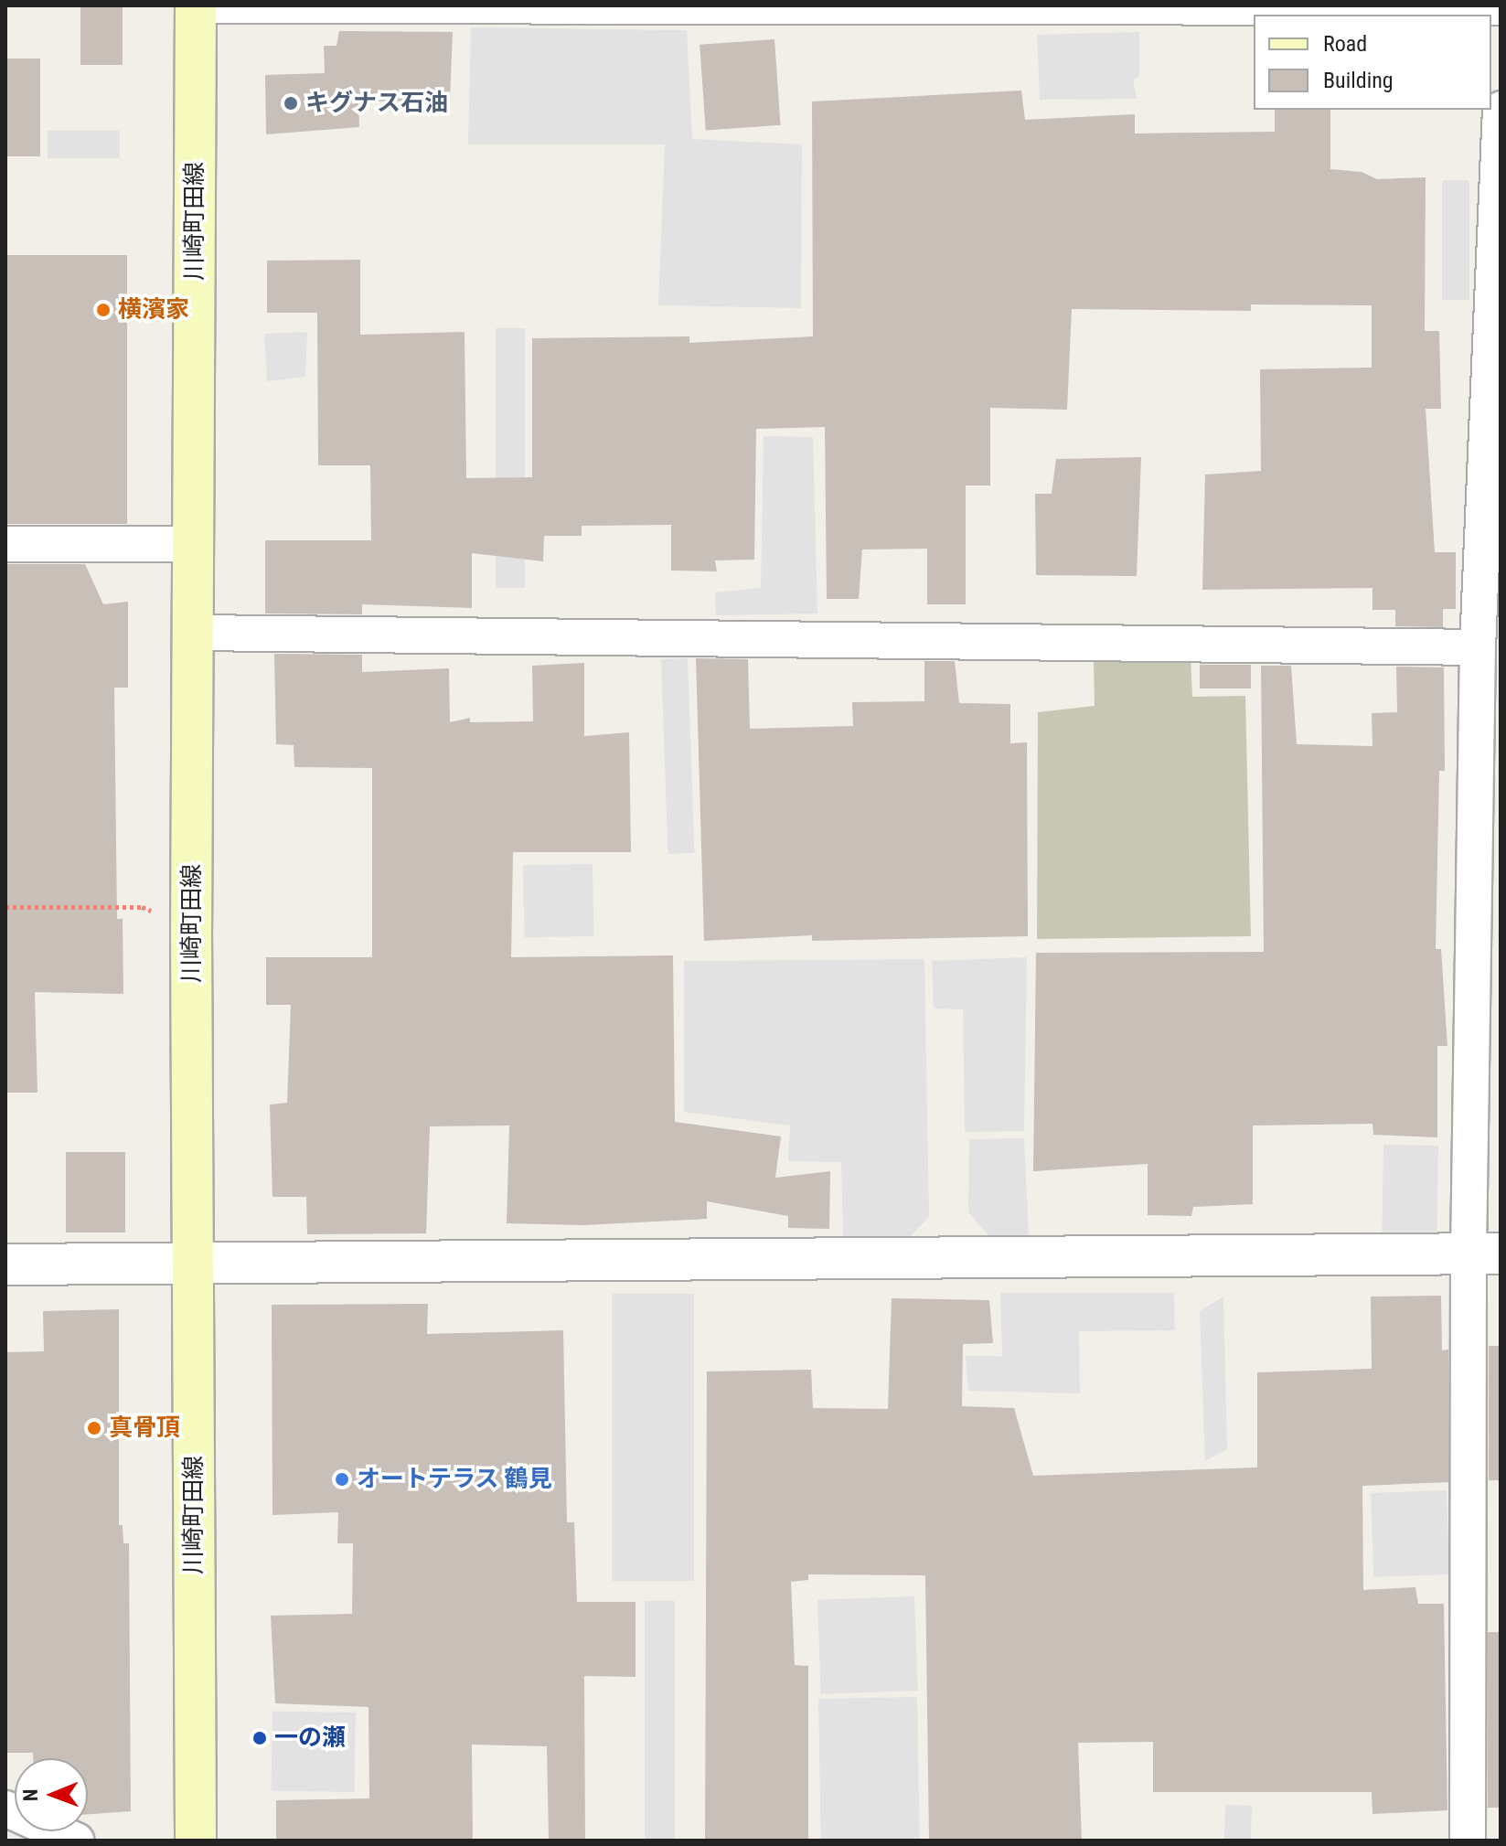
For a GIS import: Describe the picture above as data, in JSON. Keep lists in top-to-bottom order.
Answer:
{
  "streets": {
    "main road": ["川崎町田線"]
  },
  "places": [
    "キグナス石油",
    "横濱家",
    "真骨頂",
    "オートテラス 鶴見",
    "一の瀬"
  ],
  "legend": ["Road", "Building"],
  "north": "left"
}
